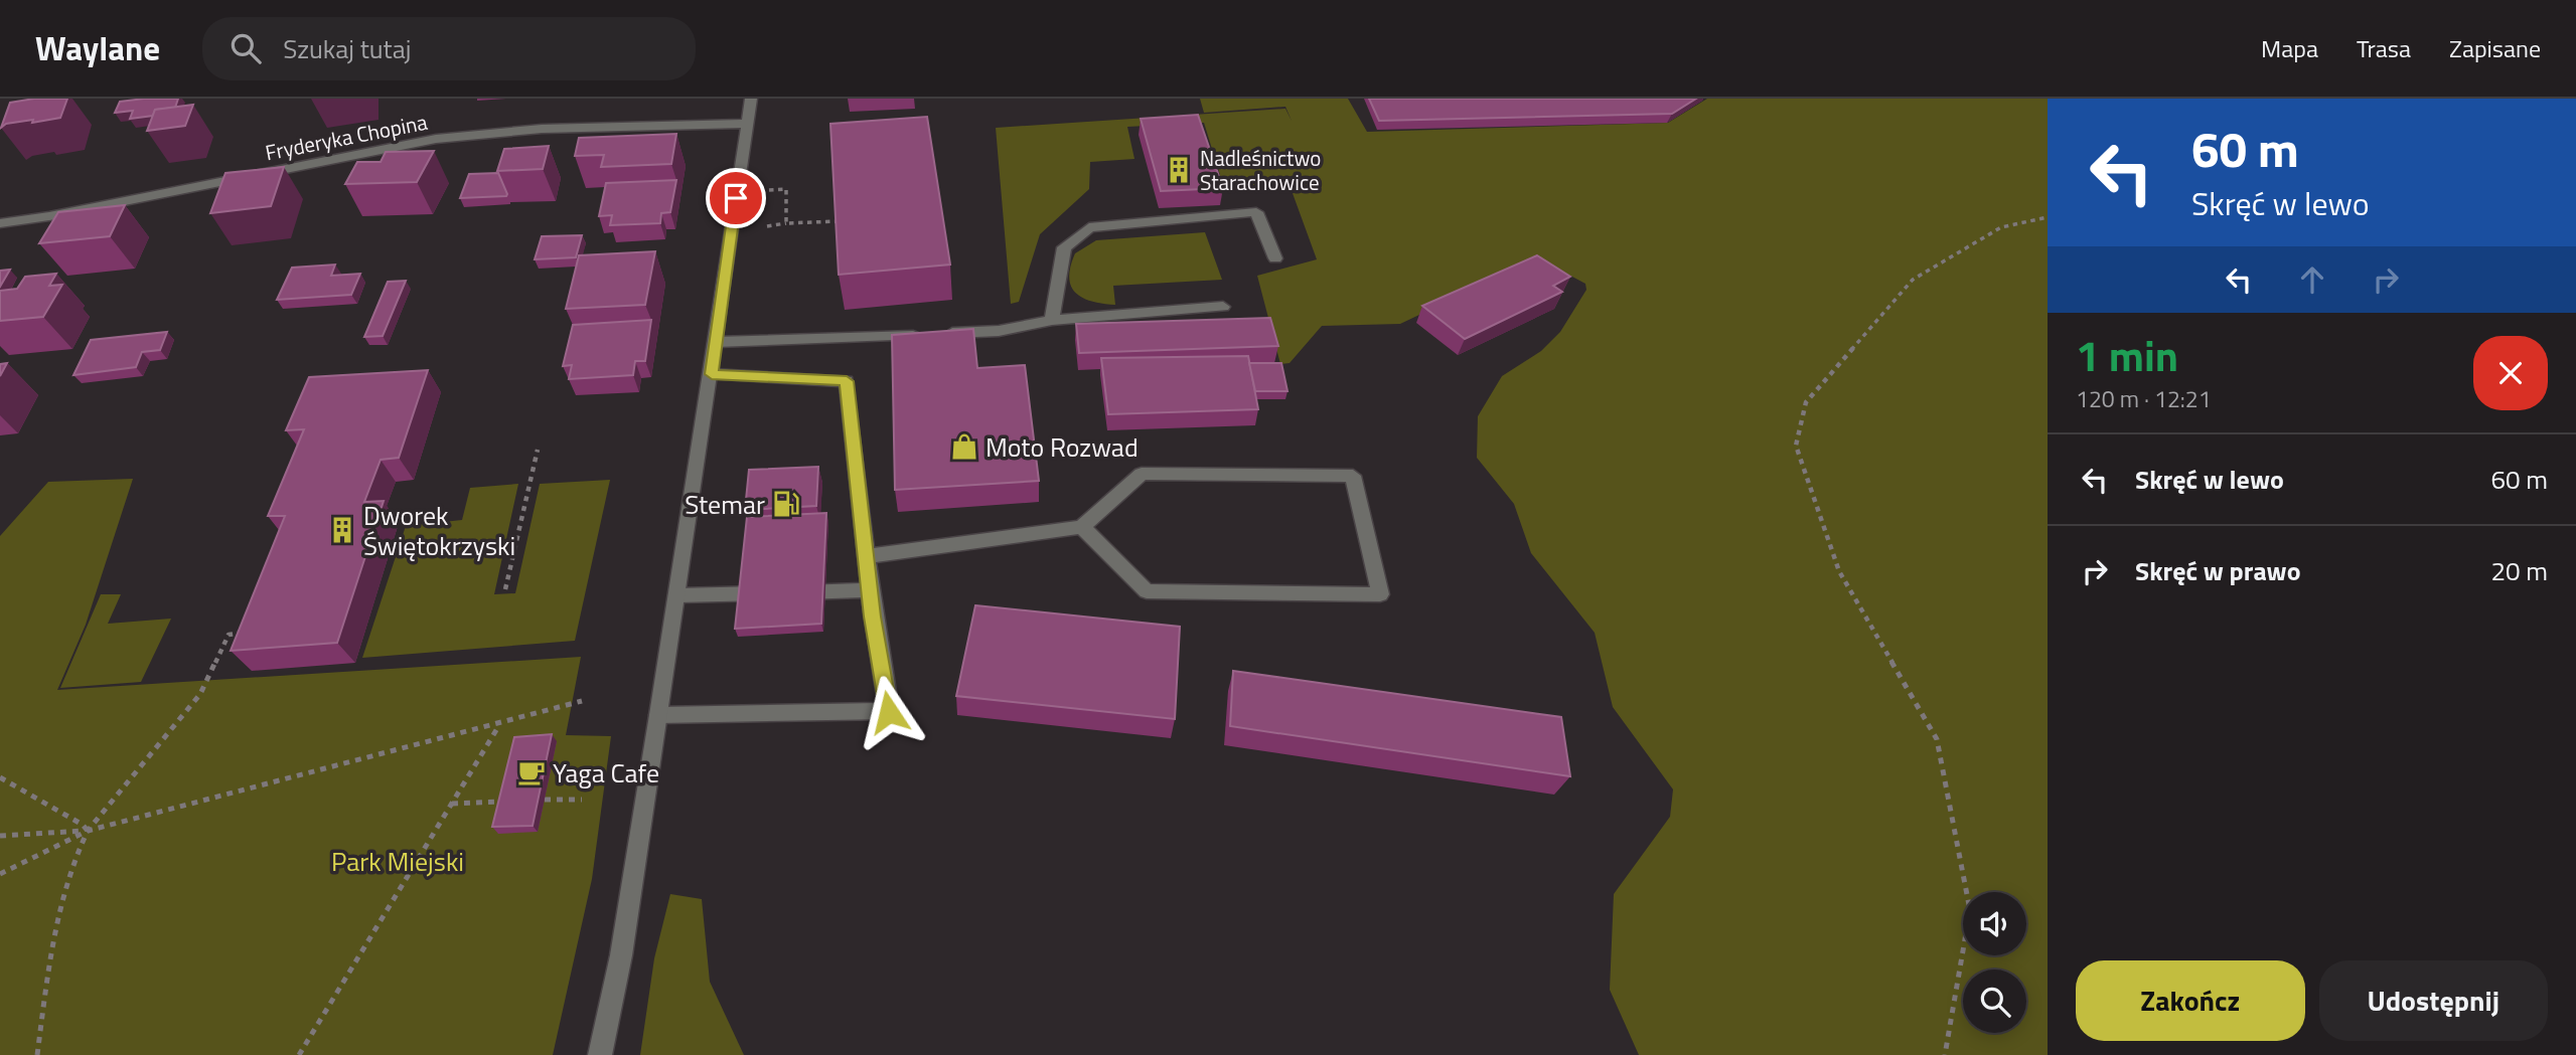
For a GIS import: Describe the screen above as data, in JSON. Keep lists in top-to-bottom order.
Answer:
{
  "streets": {
    "street": ["Fryderyka Chopina"]
  },
  "parks": ["Park Miejski"],
  "places": {
    "building": ["Nadleśnictwo Starachowice", "Dworek Świętokrzyski"],
    "shop": ["Moto Rozwad"],
    "fuel station": ["Stemar"],
    "cafe": ["Yaga Cafe"]
  },
  "page": {
    "header": "Waylane",
    "search": "Szukaj tutaj",
    "nav": ["Mapa", "Trasa", "Zapisane"],
    "turn": ["60 m", "Skręć w lewo"],
    "heading": ["1 min", "120 m · 12:21"],
    "list": [
      {
        "name": "Skręć w lewo",
        "value": "60 m"
      },
      {
        "name": "Skręć w prawo",
        "value": "20 m"
      }
    ],
    "buttons": ["Zakończ", "Udostępnij"]
  }
}
